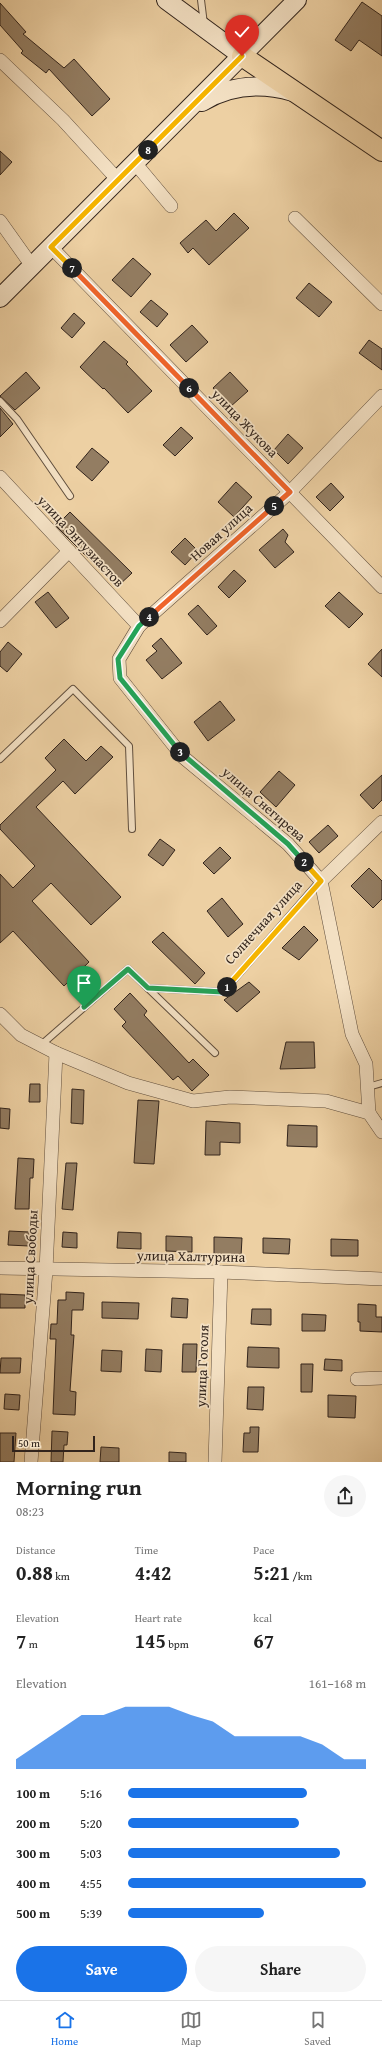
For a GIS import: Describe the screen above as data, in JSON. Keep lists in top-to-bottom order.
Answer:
{
  "streets": {
    "street": [
      "улица Жукова",
      "Новая улица",
      "улица Энтузиастов",
      "улица Снегирева",
      "Солнечная улица",
      "улица Халтурина",
      "улица Свободы",
      "улица Гоголя"
    ]
  },
  "crossings": [
    ["улица Жукова", "Новая улица"],
    ["Новая улица", "улица Энтузиастов"],
    ["Новая улица", "улица Снегирева"],
    ["улица Снегирева", "Солнечная улица"],
    ["улица Халтурина", "улица Свободы"],
    ["улица Халтурина", "улица Гоголя"]
  ],
  "scale_bar": "50 m",
  "page": {
    "pins": [
      "8",
      "7",
      "6",
      "5",
      "4",
      "3",
      "2",
      "1"
    ],
    "scale": "50 m",
    "heading": ["Morning run", "08:23"],
    "stats": [
      ["Distance", "0.88 km"],
      ["Time", "4:42"],
      ["Pace", "5:21 /km"],
      ["Elevation", "7 m"],
      ["Heart rate", "145 bpm"],
      ["kcal", "67"]
    ],
    "chart": ["Elevation", "161–168 m"],
    "list": [
      {
        "name": "100 m",
        "note": "5:16"
      },
      {
        "name": "200 m",
        "note": "5:20"
      },
      {
        "name": "300 m",
        "note": "5:03"
      },
      {
        "name": "400 m",
        "note": "4:55"
      },
      {
        "name": "500 m",
        "note": "5:39"
      }
    ],
    "buttons": ["Save", "Share"],
    "tabs": ["Home", "Map", "Saved"]
  }
}
